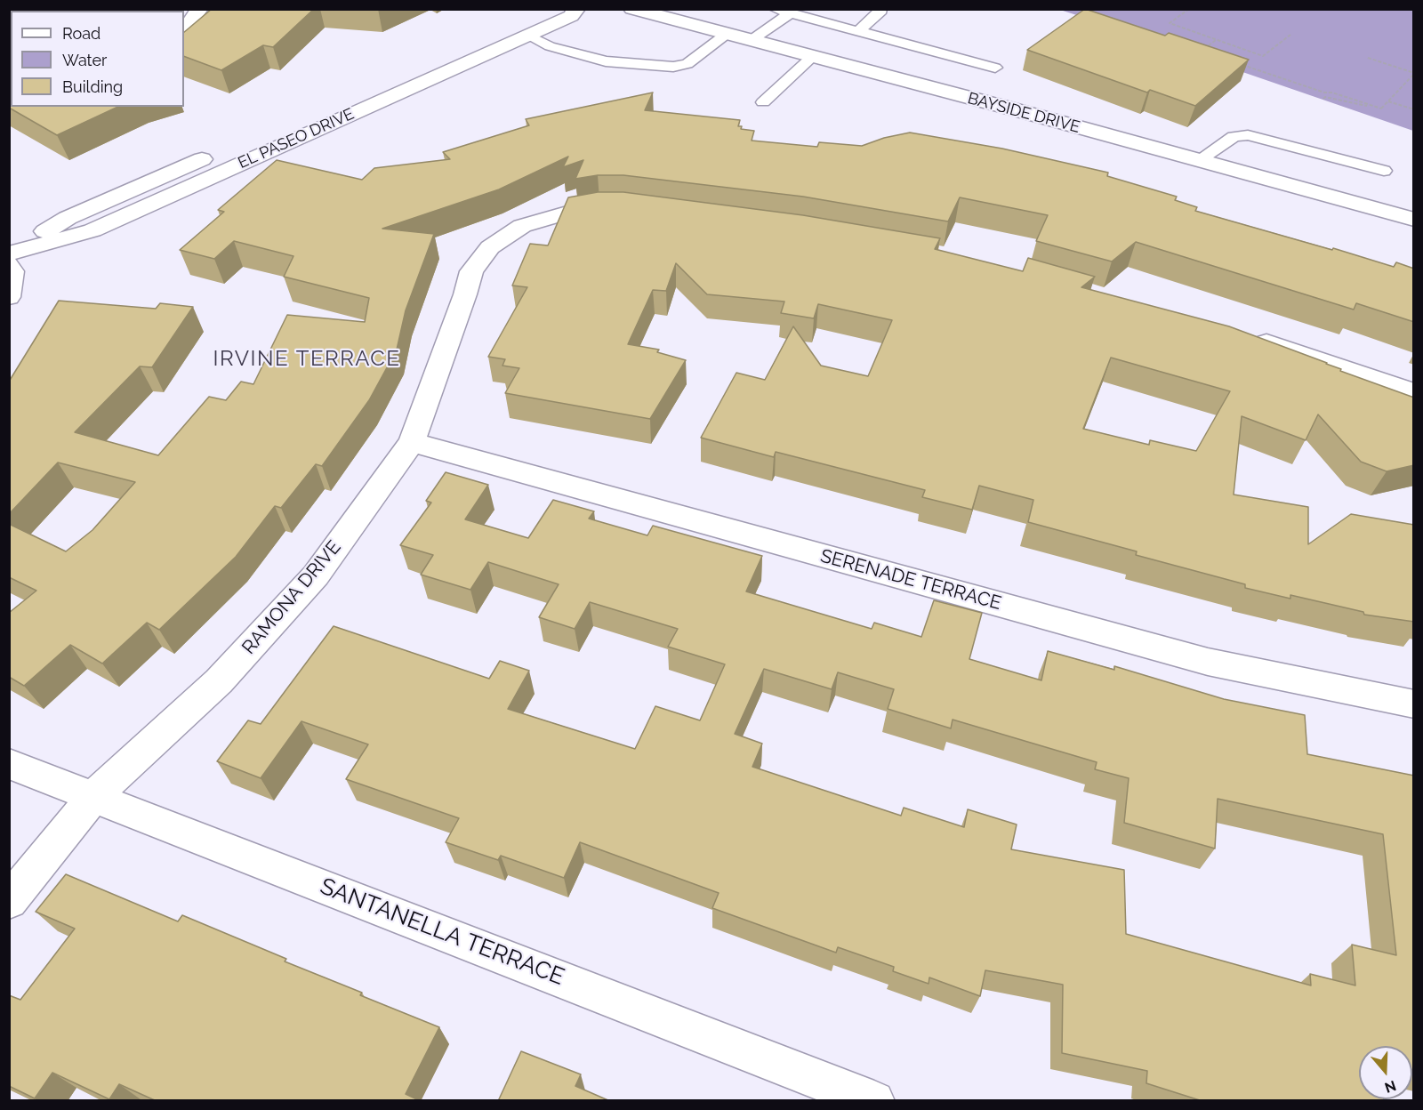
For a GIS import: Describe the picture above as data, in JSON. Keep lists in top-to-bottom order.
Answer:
{
  "streets": {
    "street": [
      "BAYSIDE DRIVE",
      "EL PASEO DRIVE",
      "SERENADE TERRACE",
      "RAMONA DRIVE",
      "SANTANELLA TERRACE"
    ]
  },
  "crossings": [
    ["SERENADE TERRACE", "RAMONA DRIVE"],
    ["RAMONA DRIVE", "SANTANELLA TERRACE"]
  ],
  "districts": ["IRVINE TERRACE"],
  "legend": ["Road", "Water", "Building"],
  "north": "bottom"
}
